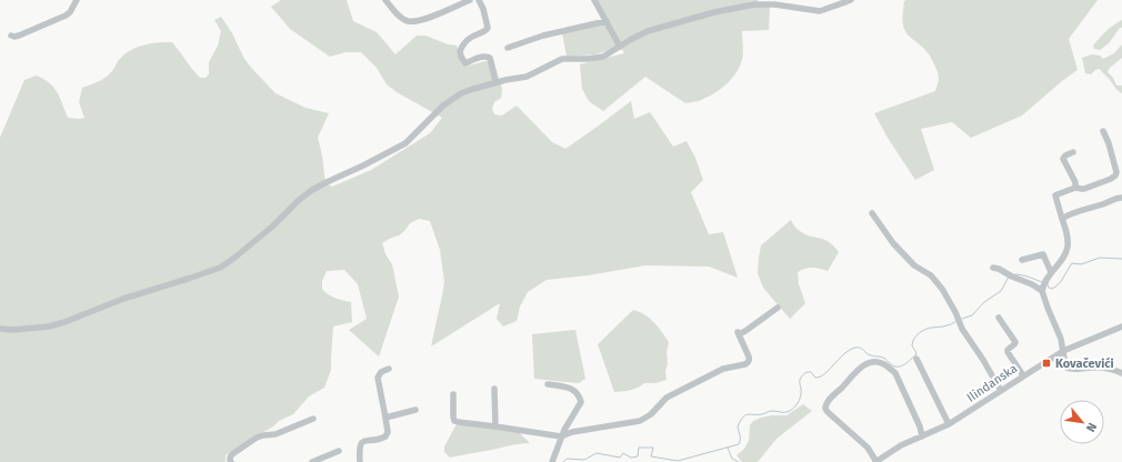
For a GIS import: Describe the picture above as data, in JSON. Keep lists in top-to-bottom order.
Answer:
{
  "streets": {
    "street": ["Ilindanska"]
  },
  "places": {
    "transit": ["Kovačevići"]
  },
  "north": "bottom right"
}
